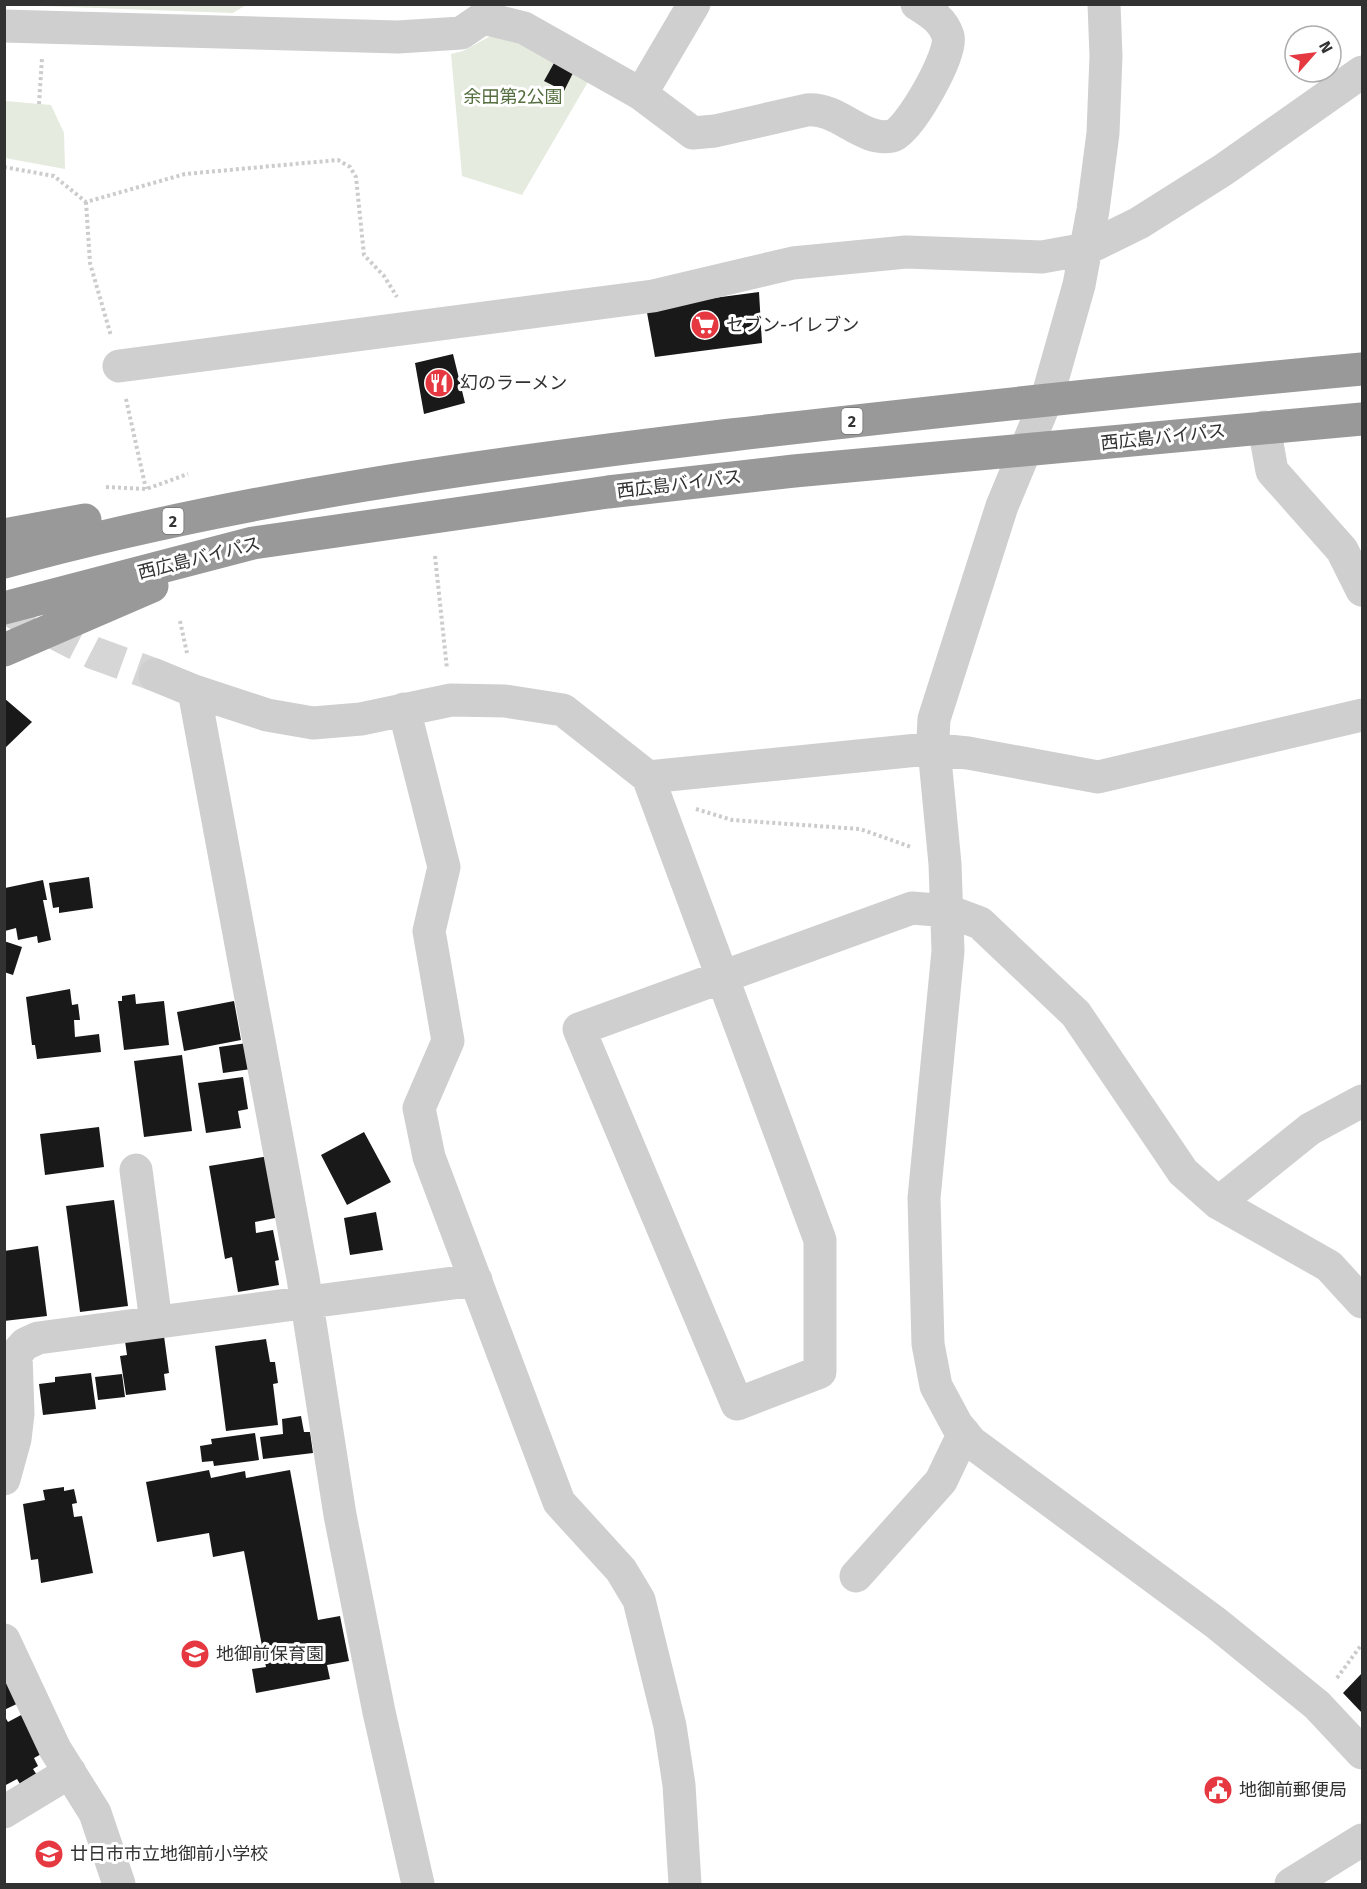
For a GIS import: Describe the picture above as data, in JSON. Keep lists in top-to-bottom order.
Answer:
{
  "streets": {
    "highway": ["2", "西広島バイパス"]
  },
  "parks": ["余田第2公園"],
  "places": {
    "supermarket": ["セブン-イレブン"],
    "restaurant": ["幻のラーメン"],
    "school or university": ["地御前保育園", "廿日市市立地御前小学校"],
    "public building": ["地御前郵便局"]
  },
  "north": "top right"
}
